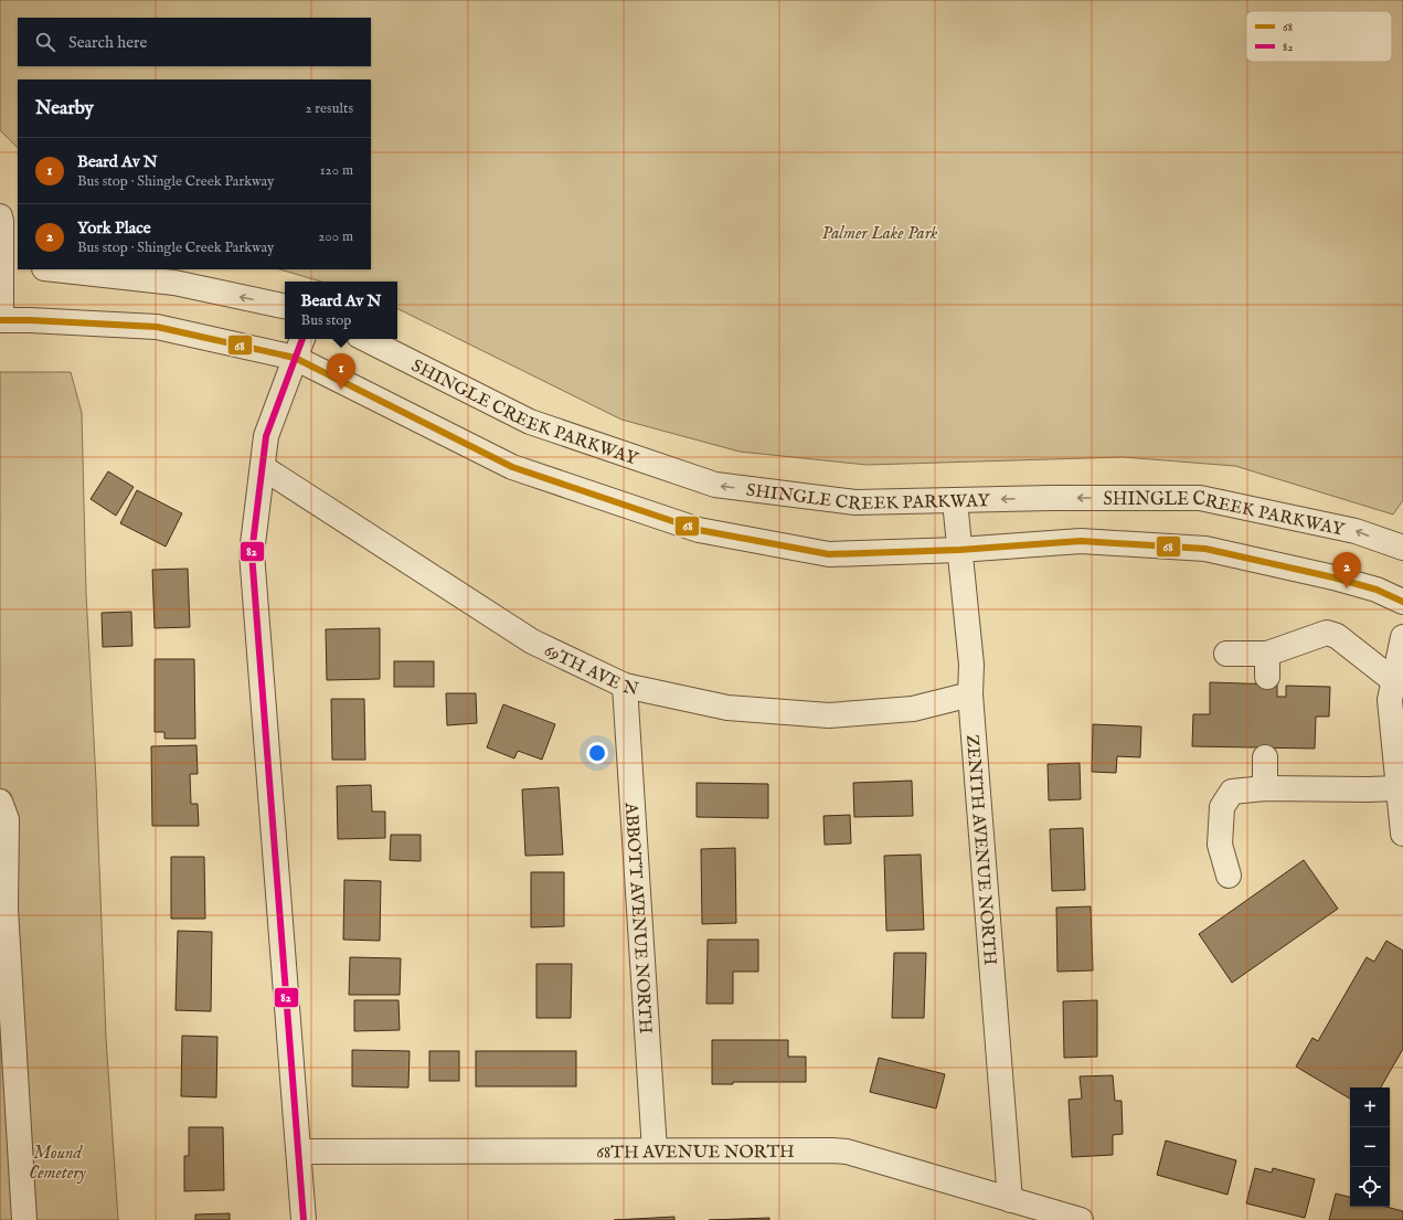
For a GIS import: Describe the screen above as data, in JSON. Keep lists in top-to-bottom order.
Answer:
{
  "streets": {
    "street": [
      "SHINGLE CREEK PARKWAY",
      "69TH AVE N",
      "ZENITH AVENUE NORTH",
      "ABBOTT AVENUE NORTH",
      "68TH AVENUE NORTH"
    ]
  },
  "crossings": [
    ["SHINGLE CREEK PARKWAY", "ZENITH AVENUE NORTH"],
    ["69TH AVE N", "ZENITH AVENUE NORTH"],
    ["69TH AVE N", "ABBOTT AVENUE NORTH"],
    ["ZENITH AVENUE NORTH", "68TH AVENUE NORTH"],
    ["ABBOTT AVENUE NORTH", "68TH AVENUE NORTH"]
  ],
  "parks": ["Palmer Lake Park", "Mound Cemetery"],
  "lines": ["transit line 68", "transit line 82"],
  "legend": ["68", "82"],
  "page": {
    "search": "Search here",
    "heading": ["Nearby", "2 results"],
    "list": [
      {
        "mark": "1",
        "name": "Beard Av N",
        "note": "Bus stop · Shingle Creek Parkway",
        "value": "120 m"
      },
      {
        "mark": "2",
        "name": "York Place",
        "note": "Bus stop · Shingle Creek Parkway",
        "value": "200 m"
      }
    ],
    "popup": ["Beard Av N", "Bus stop"],
    "pins": ["1", "2"],
    "map_buttons": ["+", "−"]
  }
}
